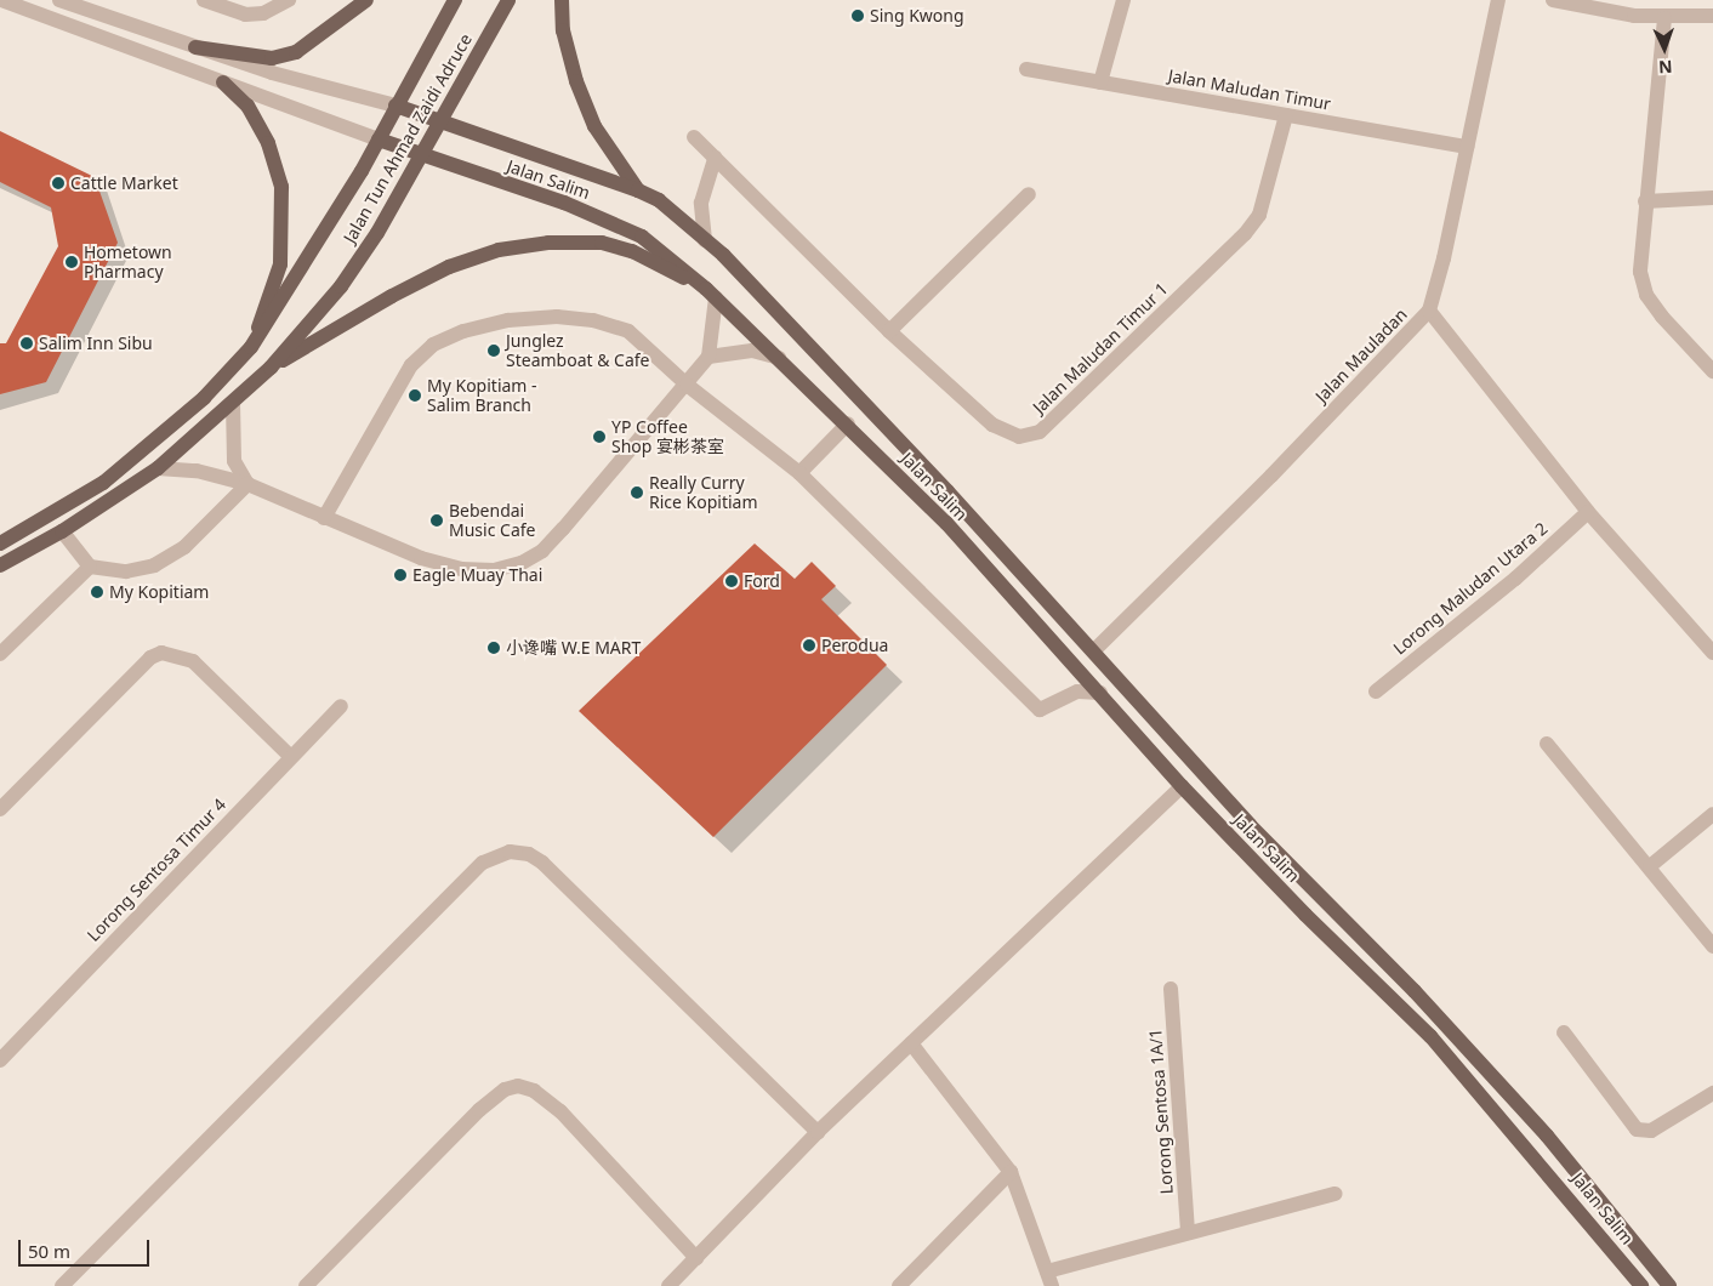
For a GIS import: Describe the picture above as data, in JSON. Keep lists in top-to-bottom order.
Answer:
{
  "streets": {
    "main road": ["Jalan Tun Ahmad Zaidi Adruce", "Jalan Salim"],
    "street": [
      "Jalan Maludan Timur",
      "Jalan Maludan Timur 1",
      "Jalan Mauladan",
      "Lorong Maludan Utara 2",
      "Lorong Sentosa Timur 4",
      "Lorong Sentosa 1A/1"
    ]
  },
  "crossings": [
    ["Jalan Maludan Timur", "Jalan Maludan Timur 1"],
    ["Jalan Maludan Timur", "Jalan Mauladan"],
    ["Jalan Tun Ahmad Zaidi Adruce", "Jalan Salim"],
    ["Jalan Salim", "Jalan Mauladan"]
  ],
  "places": [
    "Sing Kwong",
    "Cattle Market",
    "Hometown Pharmacy",
    "Salim Inn Sibu",
    "Junglez Steamboat & Cafe",
    "My Kopitiam - Salim Branch",
    "YP Coffee Shop 宴彬茶室",
    "Really Curry Rice Kopitiam",
    "Bebendai Music Cafe",
    "Eagle Muay Thai",
    "Ford",
    "My Kopitiam",
    "Perodua",
    "小谗嘴 W.E MART"
  ],
  "scale_bar": "50 m",
  "north": "bottom"
}
